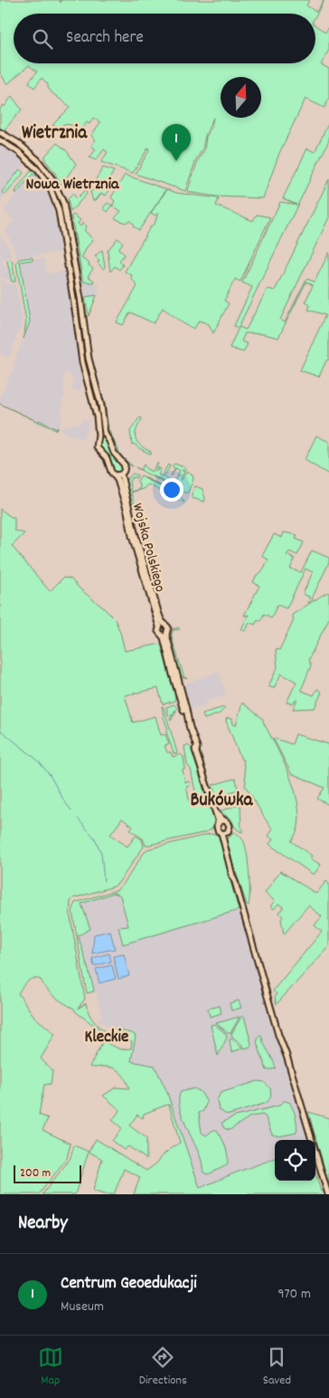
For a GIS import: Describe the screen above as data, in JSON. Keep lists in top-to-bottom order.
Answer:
{
  "streets": {
    "main road": ["Wojska Polskiego"]
  },
  "districts": [
    "Wietrznia",
    "Nowa Wietrznia",
    "Bukówka",
    "Kleckie"
  ],
  "scale_bar": "200 m",
  "north": "top",
  "page": {
    "search": "Search here",
    "pins": "1",
    "scale": "200 m",
    "heading": "Nearby",
    "list": [
      {
        "mark": "1",
        "name": "Centrum Geoedukacji",
        "note": "Museum",
        "value": "970 m"
      }
    ],
    "nav": ["Map", "Directions", "Saved"]
  }
}
